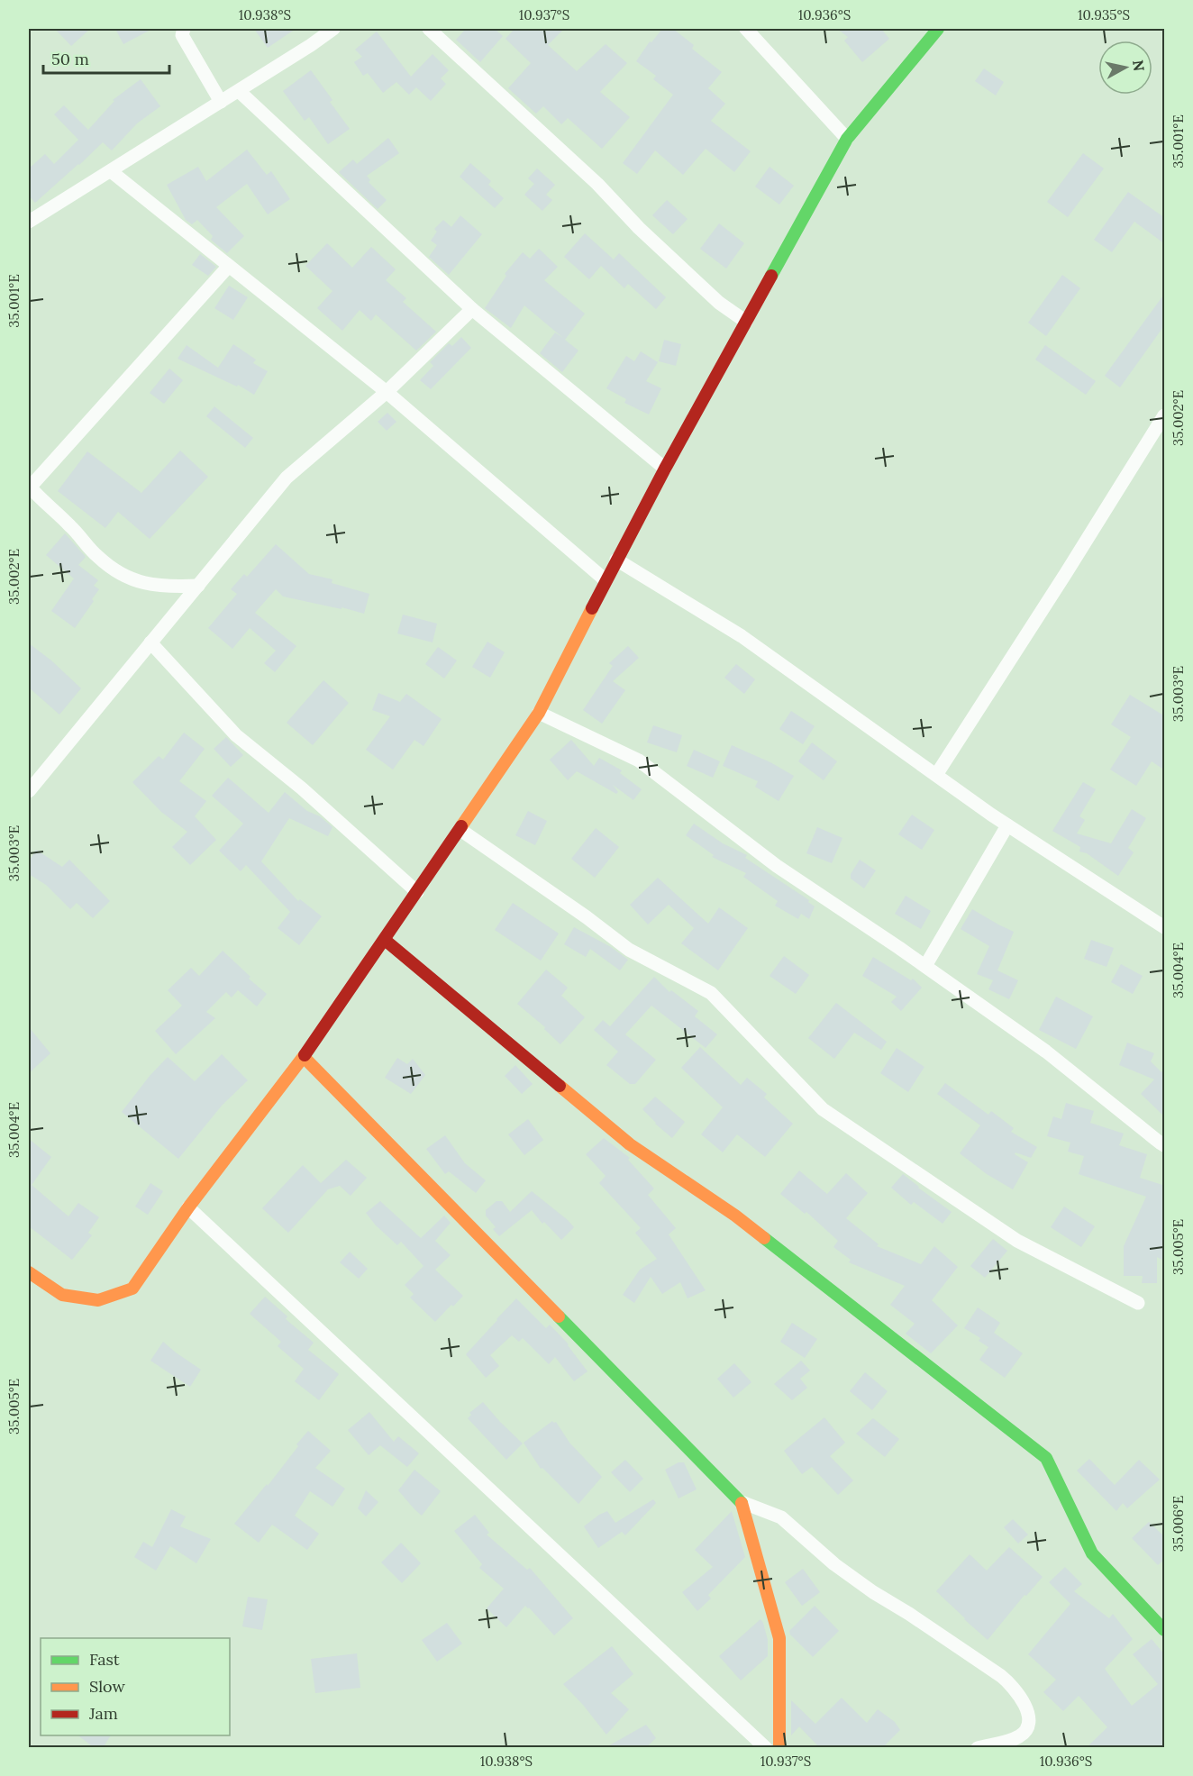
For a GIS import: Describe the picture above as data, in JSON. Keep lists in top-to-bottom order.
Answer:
{
  "legend": ["Fast", "Slow", "Jam"],
  "scale_bar": "50 m",
  "north": "right",
  "coordinates": [
    "10.938°S",
    "10.937°S",
    "10.936°S",
    "10.935°S",
    "35.001°E",
    "35.002°E",
    "35.003°E",
    "35.004°E",
    "35.005°E",
    "35.006°E"
  ]
}
